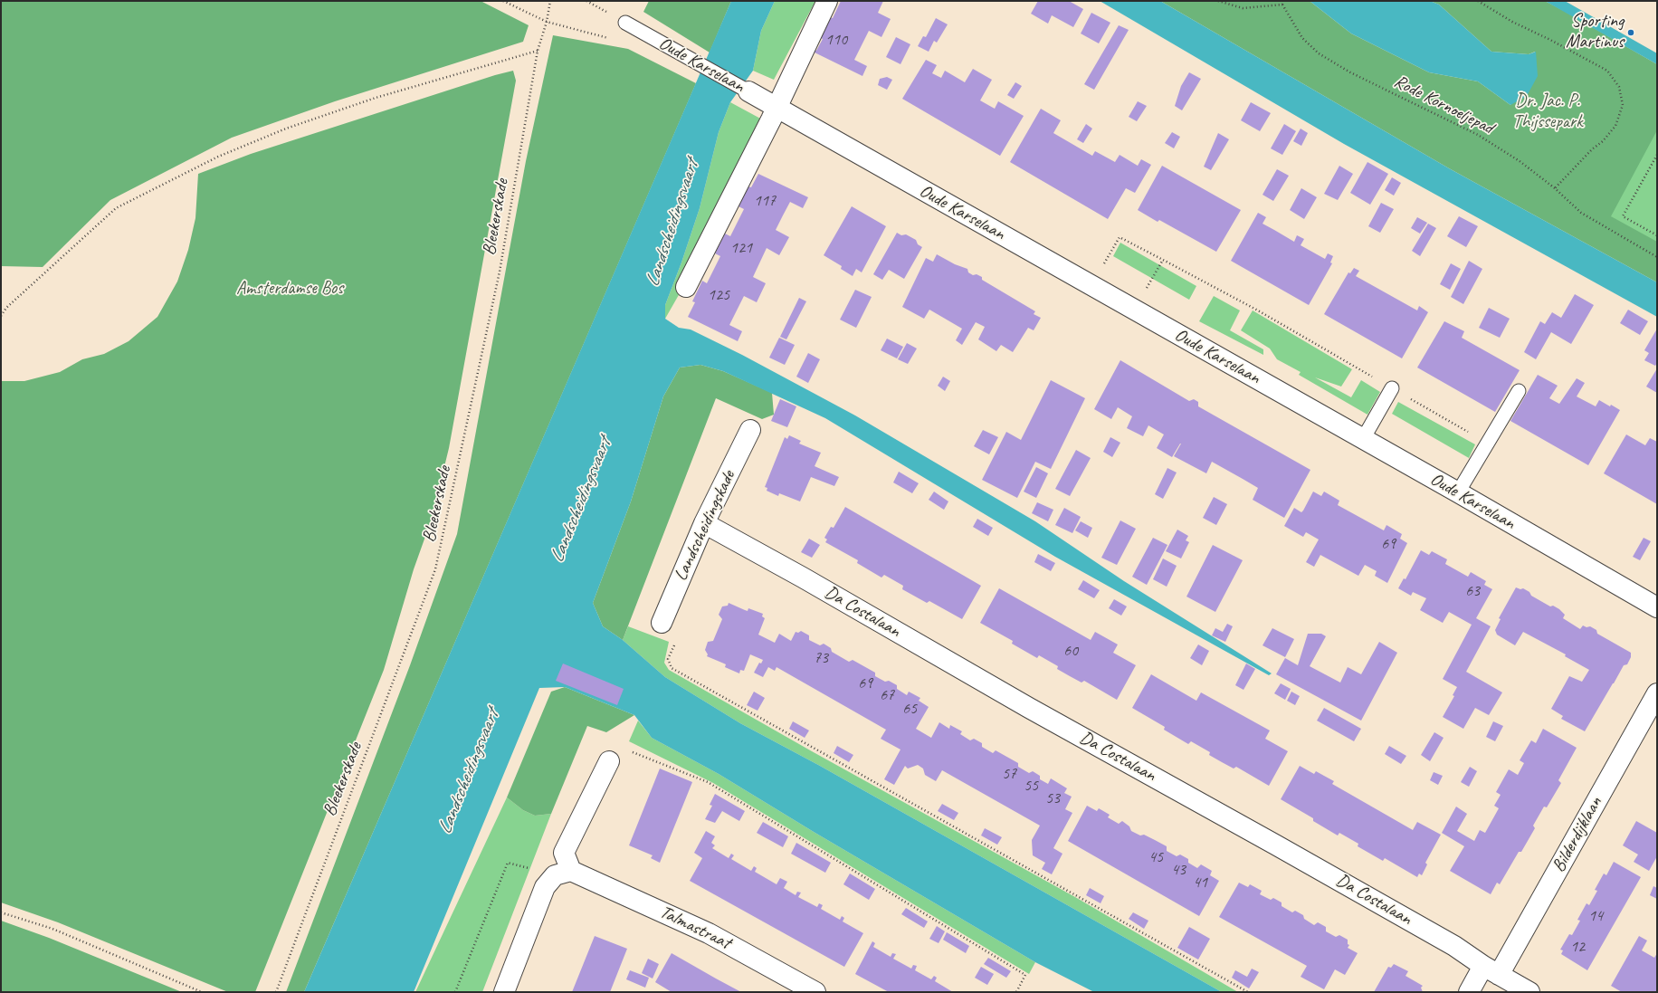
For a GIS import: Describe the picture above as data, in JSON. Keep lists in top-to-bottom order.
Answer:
{
  "streets": {
    "street": [
      "Oude Karselaan",
      "Landscheidingskade",
      "Da Costalaan",
      "Bilderdijklaan",
      "Talmastraat"
    ],
    "path": ["Rode Kornoeljepad", "Bleekerskade"]
  },
  "crossings": [
    ["Landscheidingskade", "Da Costalaan"],
    ["Da Costalaan", "Bilderdijklaan"]
  ],
  "water": ["Landscheidingsvaart"],
  "parks": ["Dr. Jac. P. Thijssepark", "Amsterdamse Bos"],
  "places": ["Sporting Martinus"],
  "house_numbers": [
    "110",
    "117",
    "121",
    "125",
    "69",
    "63",
    "60",
    "73",
    "69",
    "67",
    "65",
    "57",
    "55",
    "53",
    "45",
    "43",
    "41",
    "14",
    "12"
  ]
}
